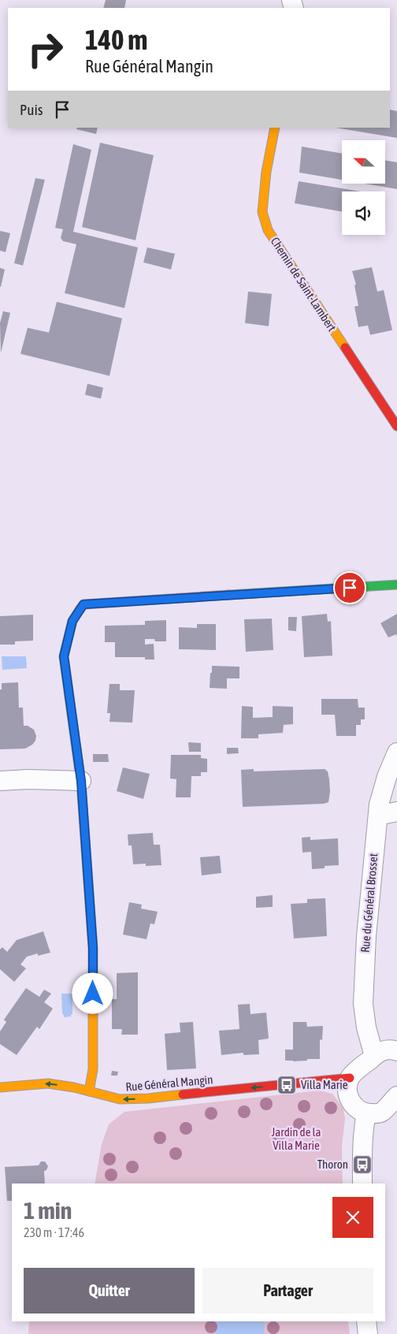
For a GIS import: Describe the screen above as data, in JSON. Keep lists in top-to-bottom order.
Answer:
{
  "streets": {
    "street": ["Chemin de Saint-Lambert", "Rue du Général Brosset", "Rue Général Mangin"]
  },
  "one_way": ["Rue Général Mangin"],
  "parks": ["Jardin de la Villa Marie"],
  "places": {
    "bus stop": ["Villa Marie", "Thoron"]
  },
  "north": "left",
  "page": {
    "turn": ["140 m", "Rue Général Mangin"],
    "then": "Puis",
    "heading": ["1 min", "230 m · 17:46"],
    "buttons": ["Quitter", "Partager"]
  }
}
